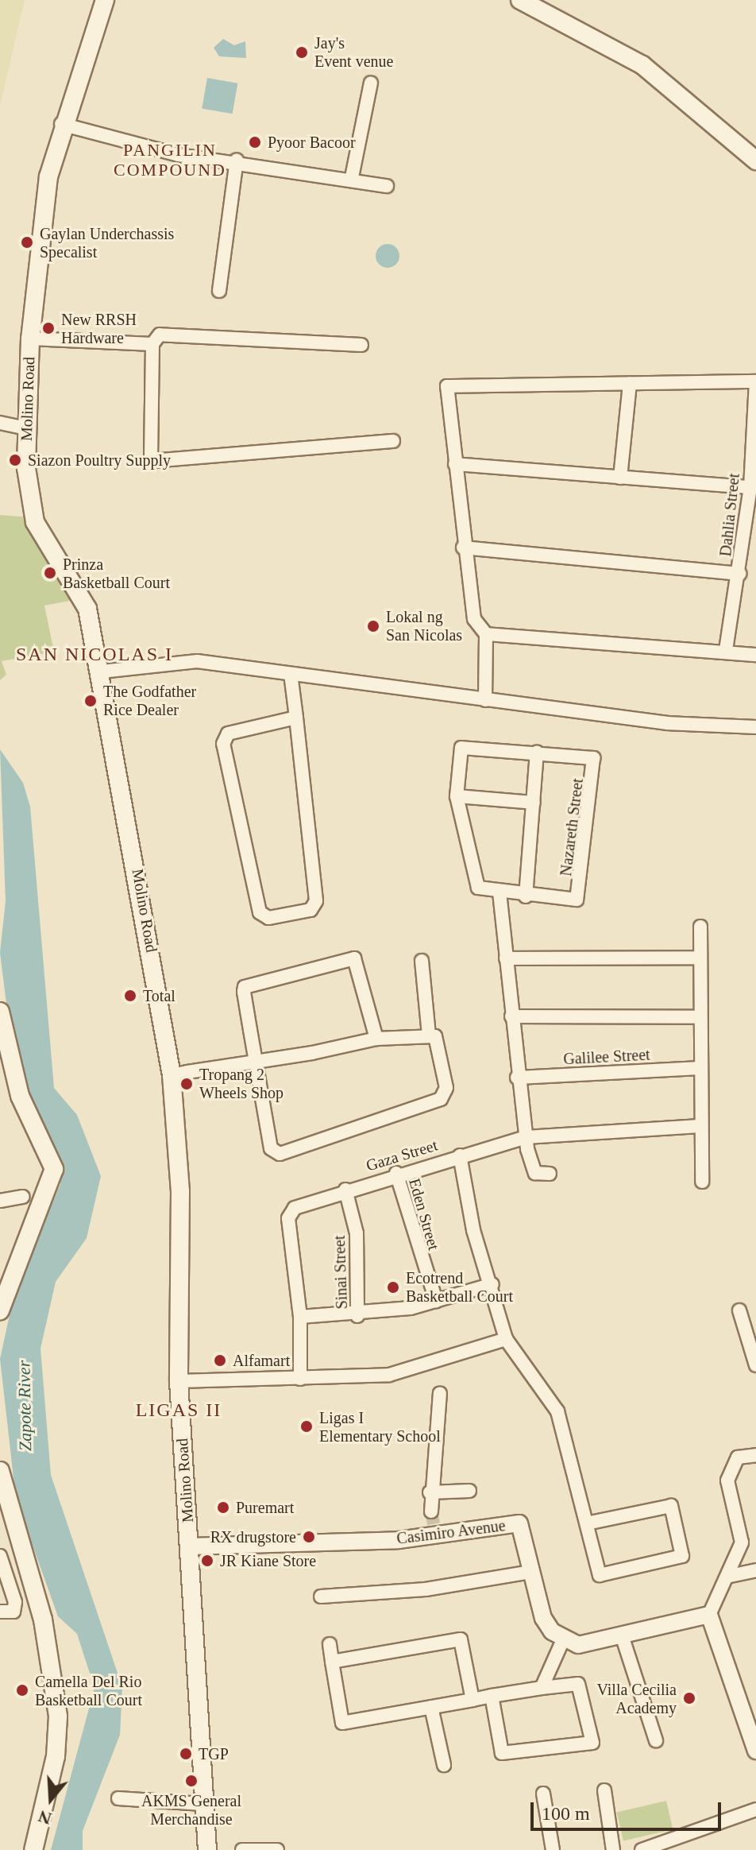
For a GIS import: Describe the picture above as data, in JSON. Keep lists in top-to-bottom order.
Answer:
{
  "streets": {
    "main road": ["Molino Road"],
    "street": [
      "Dahlia Street",
      "Nazareth Street",
      "Galilee Street",
      "Gaza Street",
      "Eden Street",
      "Sinai Street",
      "Casimiro Avenue"
    ]
  },
  "crossings": [
    ["Molino Road", "Casimiro Avenue"],
    ["Gaza Street", "Eden Street"],
    ["Gaza Street", "Sinai Street"]
  ],
  "districts": ["PANGILIN COMPOUND", "SAN NICOLAS I", "LIGAS II"],
  "water": ["Zapote River"],
  "places": [
    "Jay's Event venue",
    "Pyoor Bacoor",
    "Gaylan Underchassis Specalist",
    "New RRSH Hardware",
    "Siazon Poultry Supply",
    "Prinza Basketball Court",
    "Lokal ng San Nicolas",
    "The Godfather Rice Dealer",
    "Total",
    "Tropang 2 Wheels Shop",
    "Ecotrend Basketball Court",
    "Alfamart",
    "Ligas I Elementary School",
    "Puremart",
    "RX drugstore",
    "JR Kiane Store",
    "Camella Del Rio Basketball Court",
    "Villa Cecilia Academy",
    "TGP",
    "AKMS General Merchandise"
  ],
  "scale_bar": "100 m",
  "north": "bottom"
}
